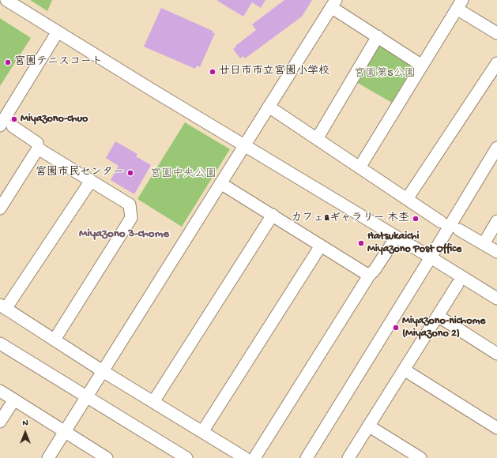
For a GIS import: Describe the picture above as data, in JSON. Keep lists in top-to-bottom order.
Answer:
{
  "districts": ["Miyazono 3-chome"],
  "parks": ["宮園第5公園", "宮園中央公園"],
  "places": [
    "宮園テニスコート",
    "廿日市市立宮園小学校",
    "Miyazono-chuo",
    "宮園市民センター",
    "カフェ&ギャラリー 木杢",
    "Hatsukaichi Miyazono Post Office",
    "Miyazono-nichome (Miyazono 2)"
  ],
  "north": "top"
}
